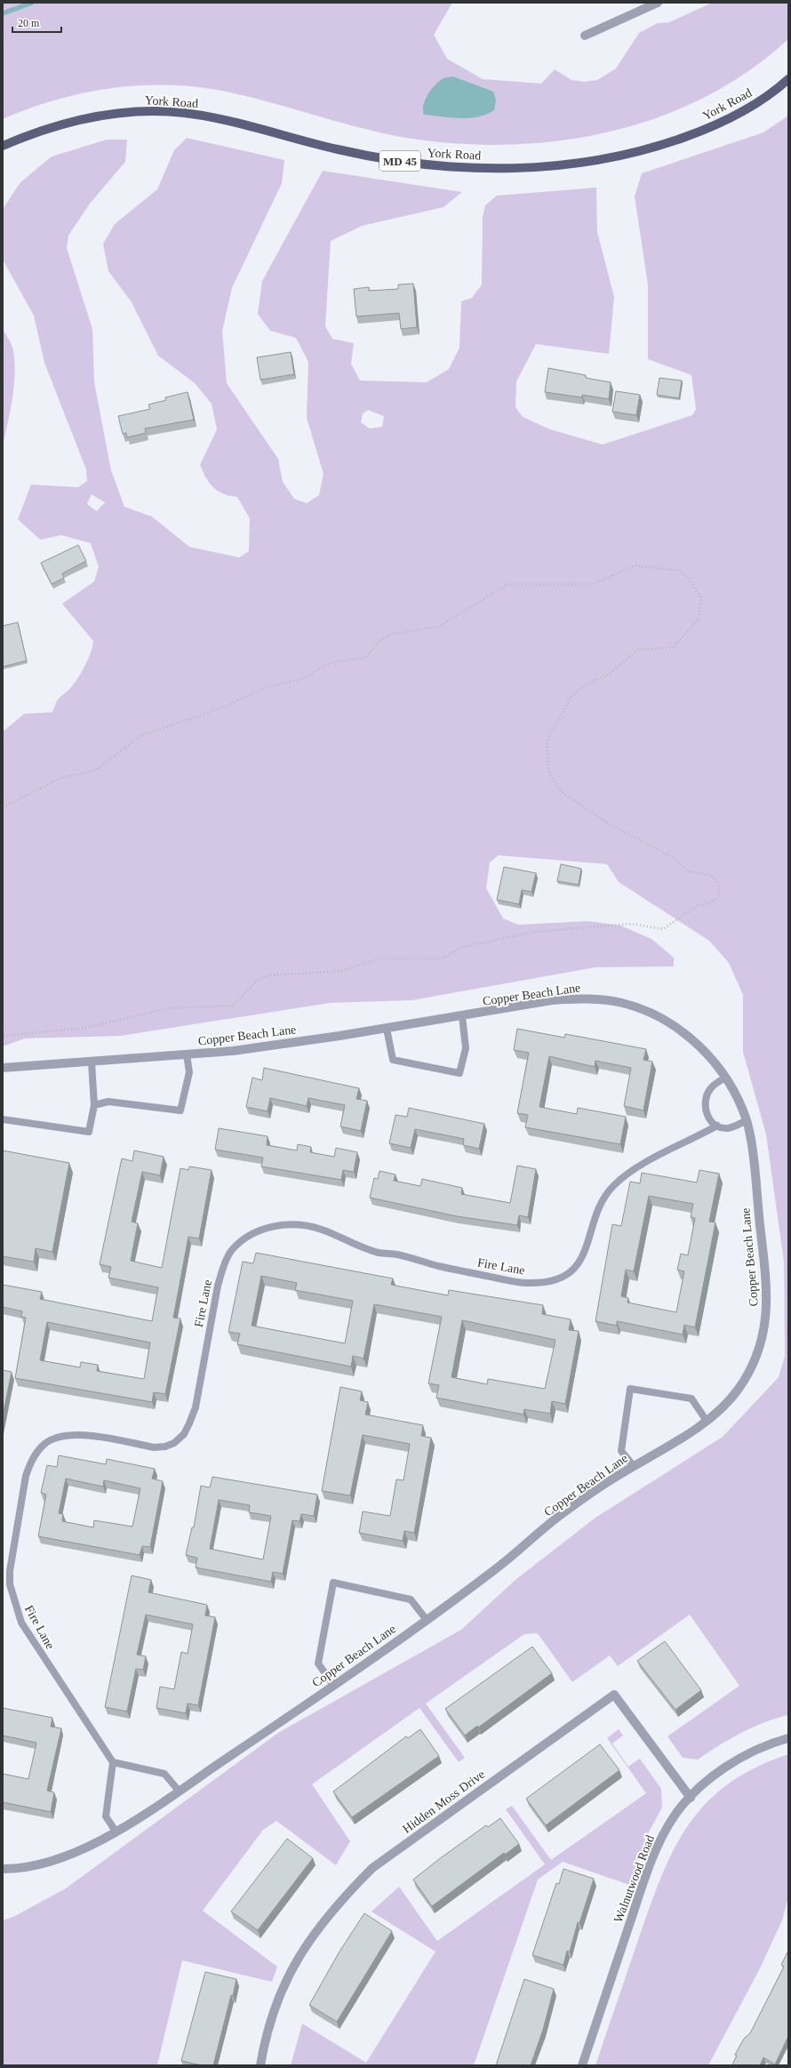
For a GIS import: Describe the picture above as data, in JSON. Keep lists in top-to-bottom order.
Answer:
{
  "streets": {
    "main road": ["York Road", "MD 45"],
    "street": ["Copper Beach Lane", "Hidden Moss Drive", "Walnutwood Road"],
    "lane": ["Fire Lane"]
  },
  "crossings": [
    ["Hidden Moss Drive", "Walnutwood Road"]
  ],
  "scale_bar": "20 m"
}
